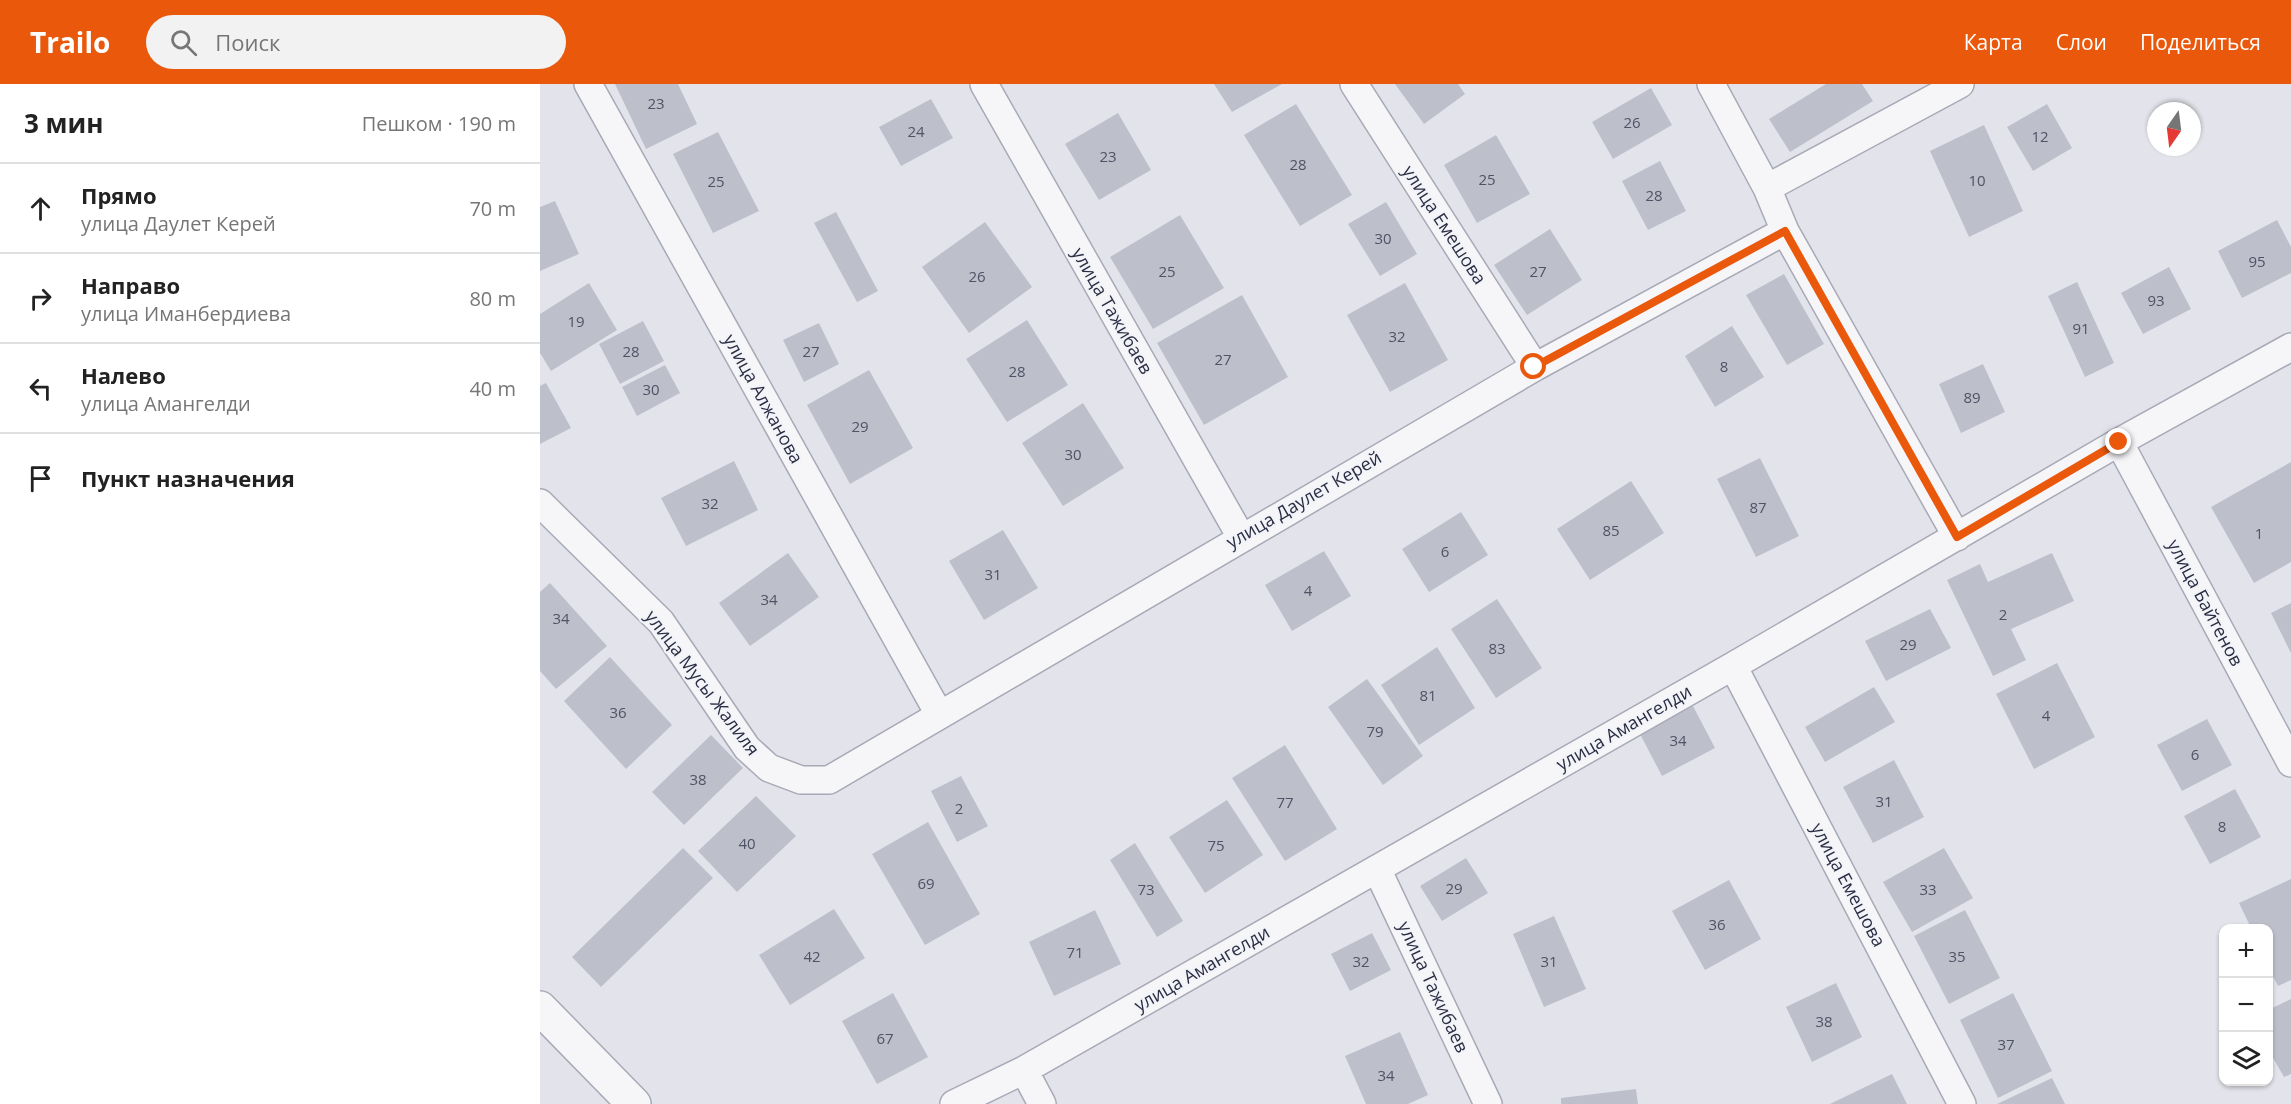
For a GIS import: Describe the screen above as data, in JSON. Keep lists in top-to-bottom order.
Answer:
{
  "streets": {
    "street": [
      "улица Емешова",
      "улица Тажибаев",
      "улица Алжанова",
      "улица Даулет Керей",
      "улица Байтенов",
      "улица Мусы Жалиля",
      "улица Амангелди"
    ]
  },
  "crossings": [
    ["улица Емешова", "улица Даулет Керей"],
    ["улица Емешова", "улица Амангелди"],
    ["улица Тажибаев", "улица Даулет Керей"],
    ["улица Тажибаев", "улица Амангелди"],
    ["улица Алжанова", "улица Даулет Керей"],
    ["улица Даулет Керей", "улица Мусы Жалиля"],
    ["улица Байтенов", "улица Амангелди"]
  ],
  "house_numbers": [
    "23",
    "26",
    "24",
    "12",
    "23",
    "28",
    "25",
    "10",
    "25",
    "28",
    "30",
    "95",
    "25",
    "27",
    "26",
    "93",
    "19",
    "91",
    "32",
    "28",
    "27",
    "27",
    "8",
    "28",
    "30",
    "89",
    "29",
    "30",
    "32",
    "87",
    "85",
    "1",
    "6",
    "31",
    "4",
    "34",
    "2",
    "34",
    "29",
    "83",
    "81",
    "36",
    "4",
    "79",
    "34",
    "6",
    "38",
    "31",
    "77",
    "2",
    "8",
    "40",
    "75",
    "69",
    "29",
    "73",
    "33",
    "36",
    "71",
    "42",
    "35",
    "32",
    "31",
    "38",
    "67",
    "37",
    "34"
  ],
  "north": "bottom",
  "page": {
    "header": "Trailo",
    "search": "Поиск",
    "nav": ["Карта", "Слои", "Поделиться"],
    "heading": ["3 мин", "Пешком · 190 m"],
    "list": [
      ["Прямо", "улица Даулет Керей", "70 m"],
      ["Направо", "улица Иманбердиева", "80 m"],
      ["Налево", "улица Амангелди", "40 m"],
      "Пункт назначения"
    ],
    "map_buttons": ["+", "−"]
  }
}
